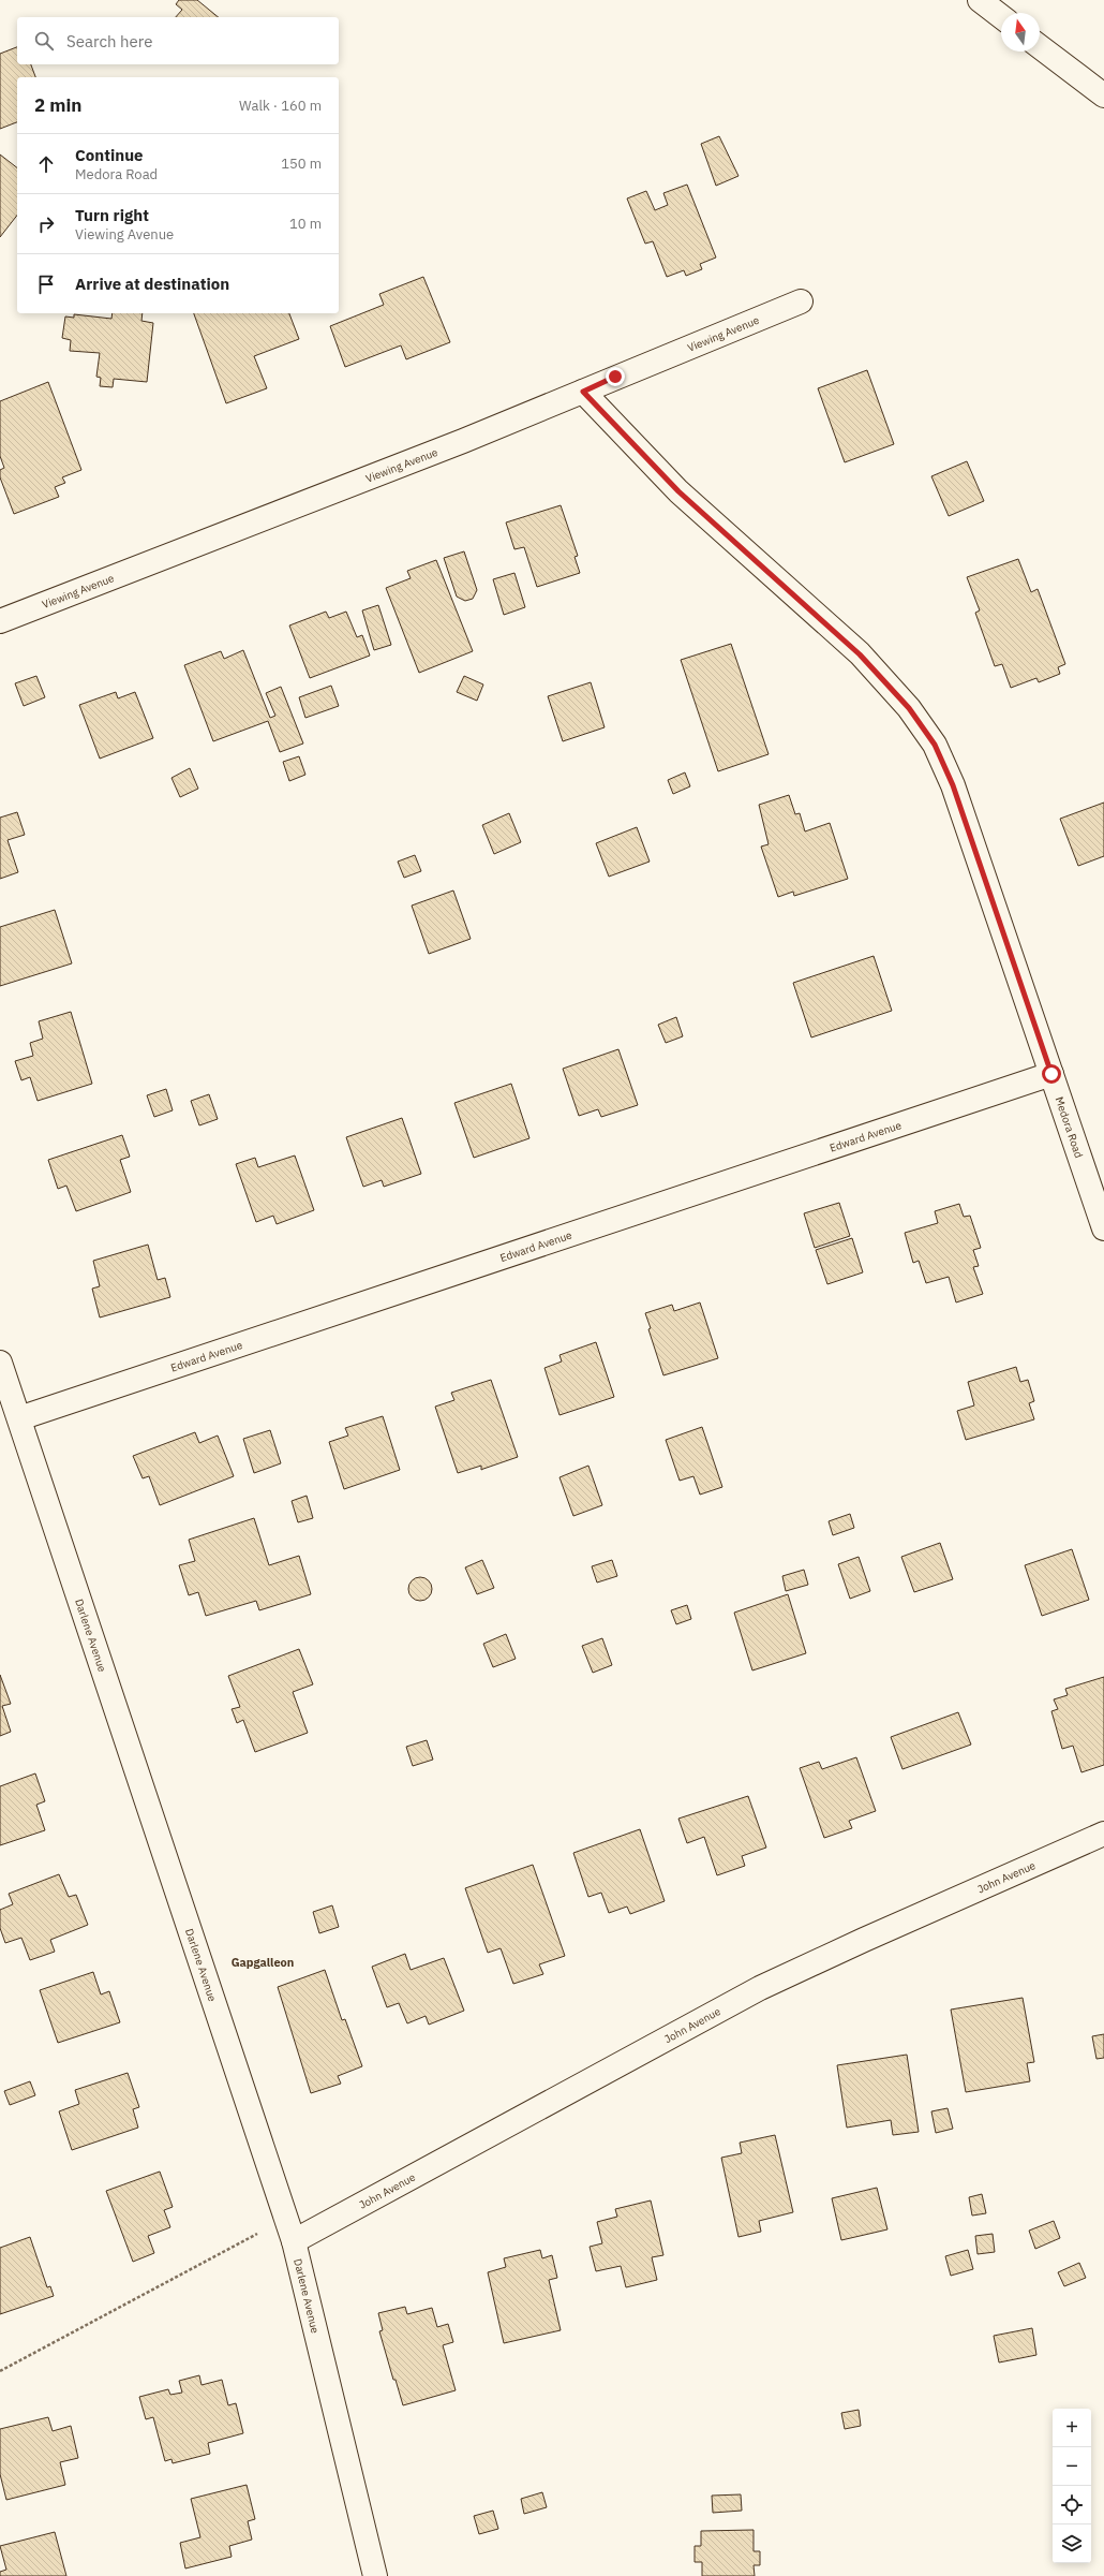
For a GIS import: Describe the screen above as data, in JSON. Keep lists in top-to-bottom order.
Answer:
{
  "streets": {
    "main road": [
      "Viewing Avenue",
      "Medora Road",
      "Edward Avenue",
      "Darlene Avenue",
      "John Avenue"
    ]
  },
  "crossings": [
    ["Viewing Avenue", "Medora Road"],
    ["Medora Road", "Edward Avenue"],
    ["Edward Avenue", "Darlene Avenue"],
    ["Darlene Avenue", "John Avenue"]
  ],
  "districts": ["Gapgalleon"],
  "north": "top",
  "page": {
    "search": "Search here",
    "heading": ["2 min", "Walk · 160 m"],
    "list": [
      ["Continue", "Medora Road", "150 m"],
      ["Turn right", "Viewing Avenue", "10 m"],
      "Arrive at destination"
    ],
    "map_buttons": ["+", "−"]
  }
}
